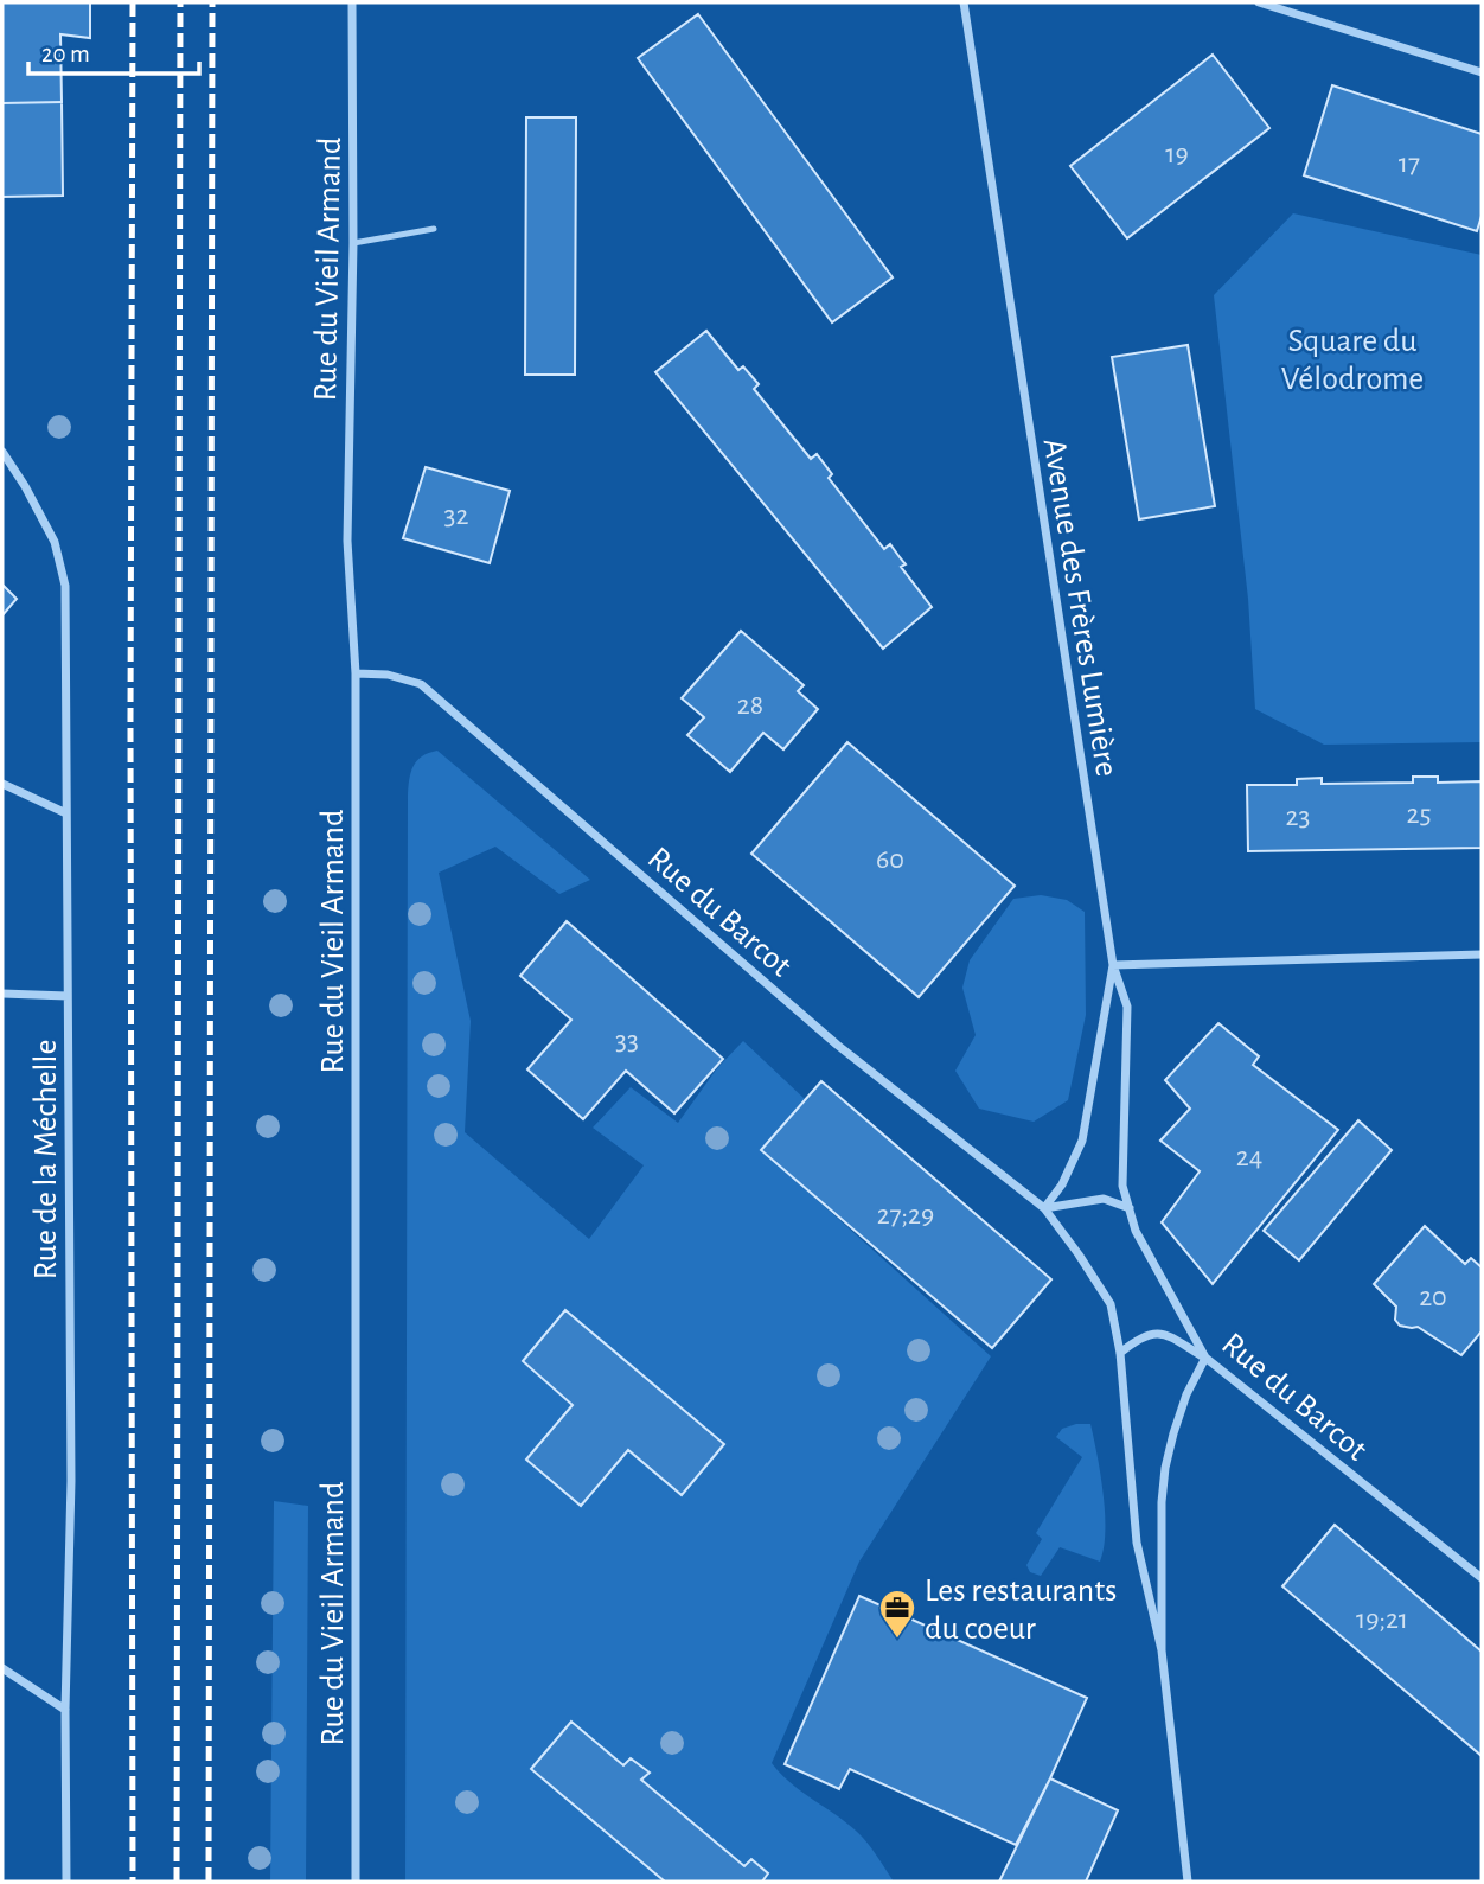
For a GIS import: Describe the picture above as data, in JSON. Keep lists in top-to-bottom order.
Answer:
{
  "streets": {
    "street": [
      "Rue du Vieil Armand",
      "Avenue des Frères Lumière",
      "Rue du Barcot",
      "Rue de la Méchelle"
    ]
  },
  "crossings": [
    ["Rue du Vieil Armand", "Rue du Barcot"],
    ["Avenue des Frères Lumière", "Rue du Barcot"]
  ],
  "parks": ["Square du Vélodrome"],
  "places": {
    "office": ["Les restaurants du coeur"]
  },
  "house_numbers": [
    "19",
    "17",
    "32",
    "28",
    "25",
    "23",
    "60",
    "33",
    "24",
    "27;29",
    "20",
    "19;21"
  ],
  "scale_bar": "20 m"
}
